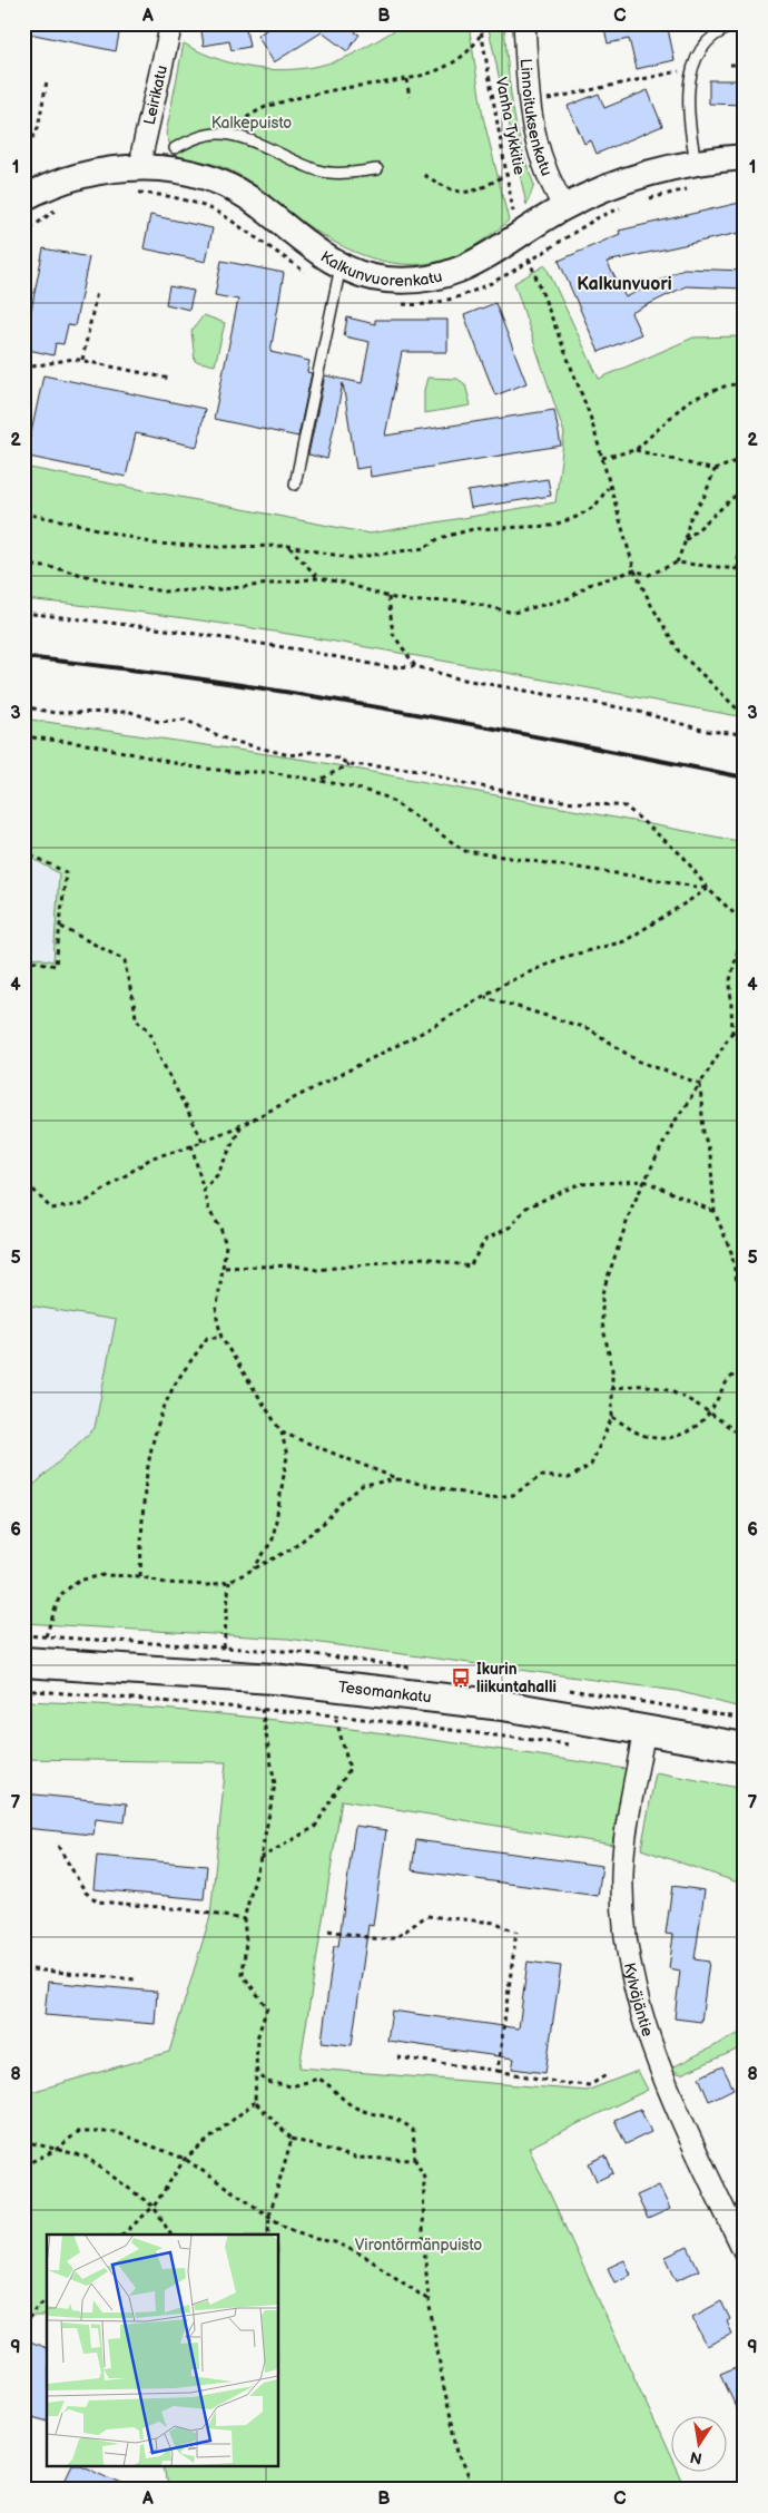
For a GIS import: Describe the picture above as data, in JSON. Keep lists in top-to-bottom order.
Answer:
{
  "streets": {
    "main road": ["Tesomankatu"],
    "street": [
      "Leirikatu",
      "Linnoituksenkatu",
      "Kalkunvuorenkatu",
      "Kylväjäntie"
    ],
    "path": ["Vanha Tykkitie"]
  },
  "crossings": [
    ["Leirikatu", "Kalkunvuorenkatu"],
    ["Linnoituksenkatu", "Kalkunvuorenkatu"],
    ["Vanha Tykkitie", "Kalkunvuorenkatu"],
    ["Tesomankatu", "Kylväjäntie"]
  ],
  "districts": ["Kalkunvuori"],
  "parks": ["Kalkepuisto", "Virontörmänpuisto"],
  "places": {
    "bus stop": ["Ikurin liikuntahalli"]
  },
  "north": "bottom",
  "grid": {
    "columns": ["A", "B", "C"],
    "rows": [
      "1",
      "2",
      "3",
      "4",
      "5",
      "6",
      "7",
      "8",
      "9"
    ]
  }
}
